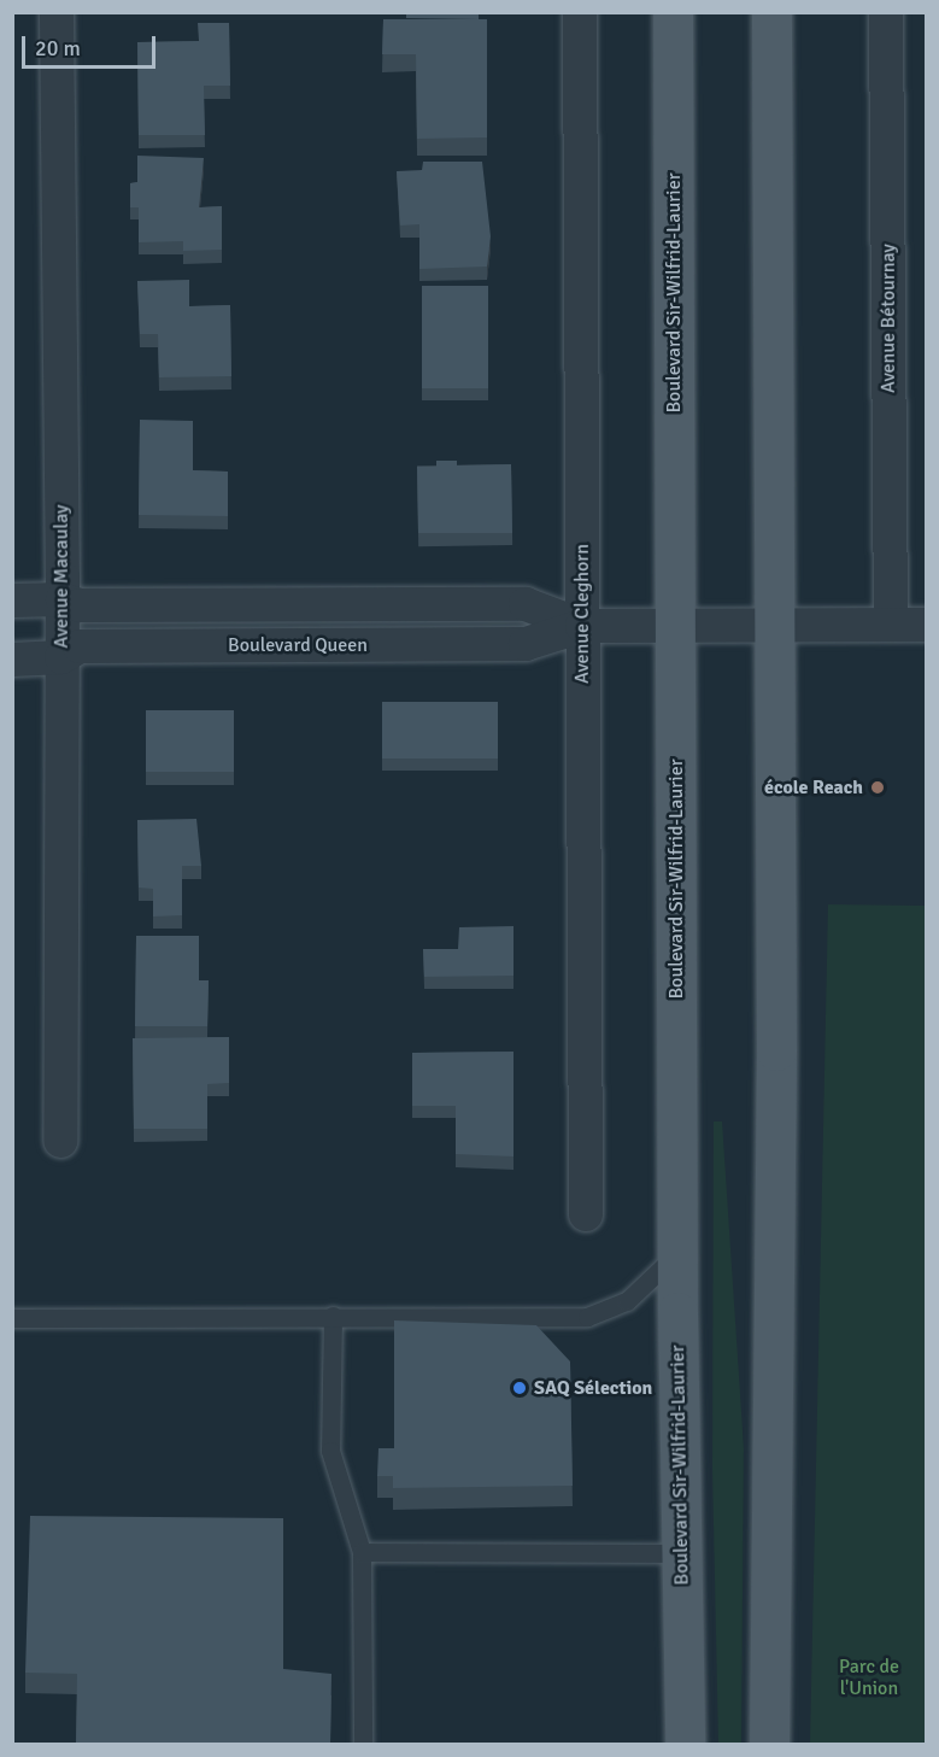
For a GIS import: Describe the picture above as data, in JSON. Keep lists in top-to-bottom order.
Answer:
{
  "streets": {
    "main road": ["Boulevard Sir-Wilfrid-Laurier"],
    "street": [
      "Avenue Bétournay",
      "Avenue Macaulay",
      "Avenue Cleghorn",
      "Boulevard Queen"
    ]
  },
  "crossings": [
    ["Boulevard Sir-Wilfrid-Laurier", "Boulevard Queen"],
    ["Avenue Bétournay", "Boulevard Queen"],
    ["Avenue Macaulay", "Boulevard Queen"],
    ["Avenue Cleghorn", "Boulevard Queen"]
  ],
  "parks": ["Parc de l'Union"],
  "places": ["école Reach", "SAQ Sélection"],
  "scale_bar": "20 m"
}
